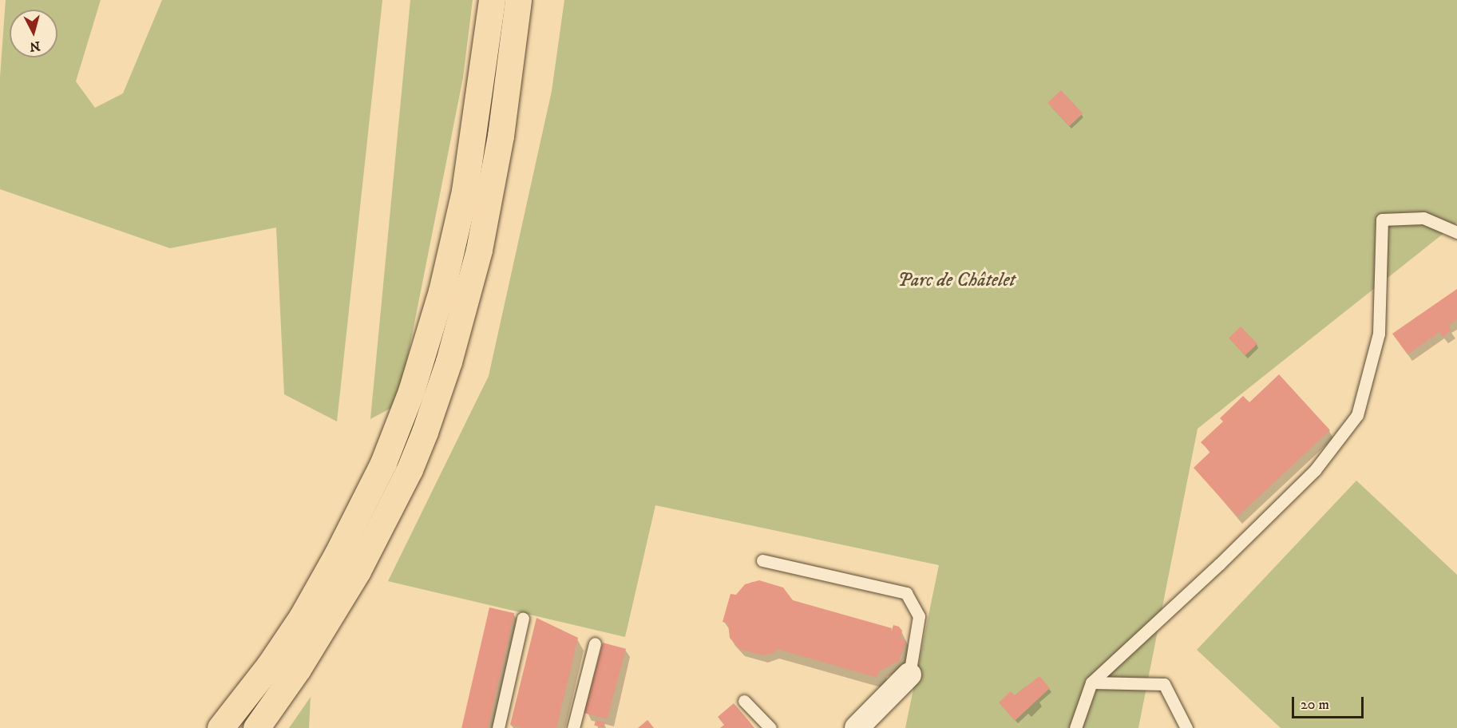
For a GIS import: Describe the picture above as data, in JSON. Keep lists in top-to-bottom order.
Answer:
{
  "parks": ["Parc de Châtelet"],
  "scale_bar": "20 m",
  "north": "bottom"
}
